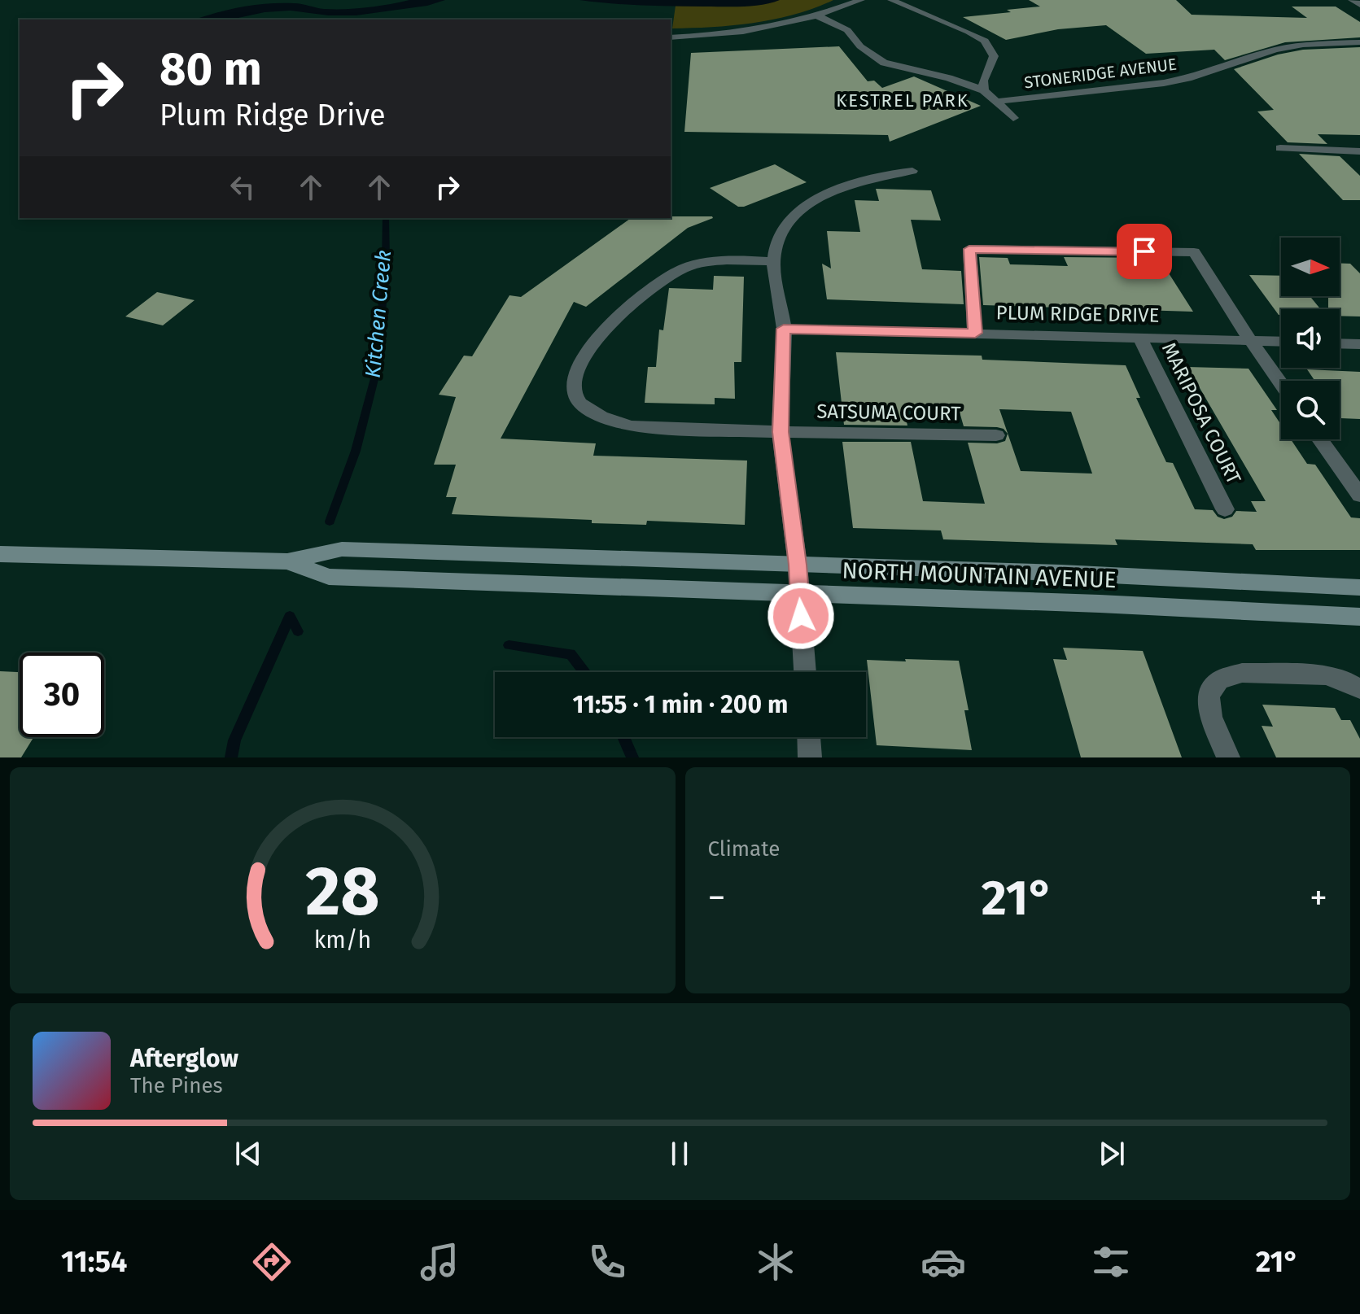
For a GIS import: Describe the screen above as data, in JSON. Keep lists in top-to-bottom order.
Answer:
{
  "streets": {
    "street": [
      "STONERIDGE AVENUE",
      "PLUM RIDGE DRIVE",
      "SATSUMA COURT",
      "MARIPOSA COURT",
      "NORTH MOUNTAIN AVENUE"
    ]
  },
  "crossings": [
    ["PLUM RIDGE DRIVE", "MARIPOSA COURT"]
  ],
  "districts": ["KESTREL PARK"],
  "water": ["Kitchen Creek"],
  "north": "right",
  "page": {
    "turn": ["80 m", "Plum Ridge Drive"],
    "limit": "30",
    "trip": "11:55 · 1 min · 200 m",
    "tile": "Climate",
    "heat": ["−", "21°", "+"],
    "song": ["Afterglow", "The Pines"],
    "tabs": ["11:54", "21°"],
    "gauge": ["28", "km/h"]
  }
}
